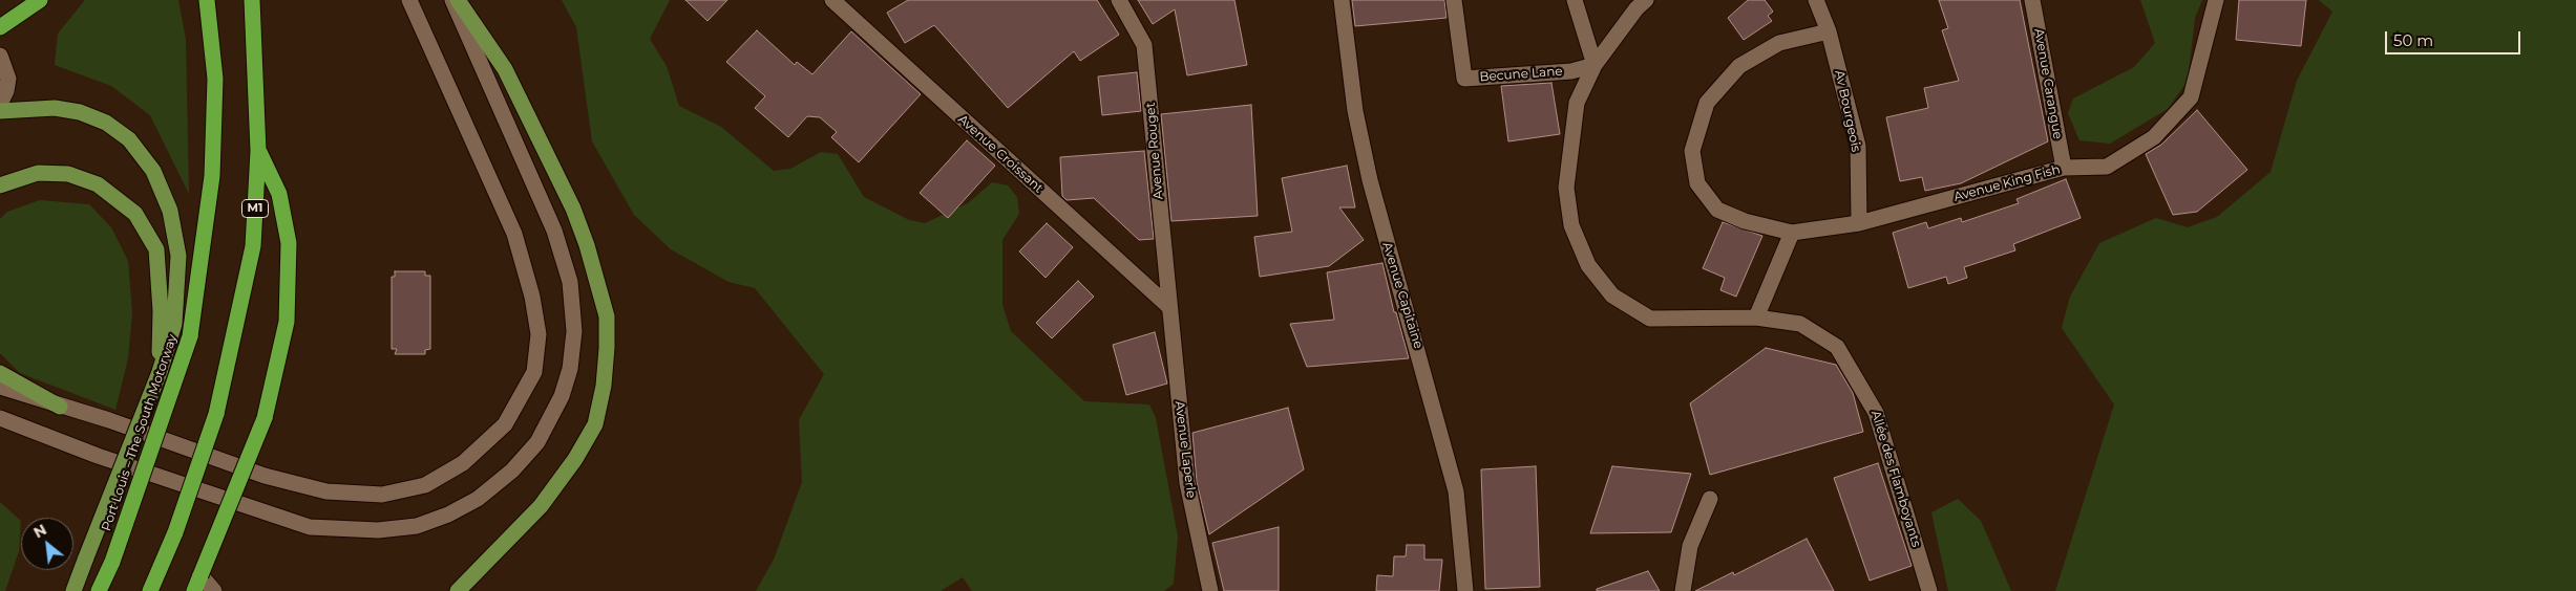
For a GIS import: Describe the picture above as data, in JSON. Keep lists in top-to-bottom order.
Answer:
{
  "streets": {
    "highway": ["M1", "Port Louis – The South Motorway"],
    "street": [
      "Becune Lane",
      "Avenue Carangue",
      "Av Bourgeois",
      "Avenue Rouget",
      "Avenue Croissant",
      "Avenue King Fish",
      "Avenue Capitaine",
      "Avenue Laperle",
      "Allée des Flamboyants"
    ]
  },
  "crossings": [
    ["Becune Lane", "Allée des Flamboyants"],
    ["Avenue Carangue", "Avenue King Fish"],
    ["Av Bourgeois", "Avenue King Fish"],
    ["Avenue Rouget", "Avenue Croissant"],
    ["Avenue Rouget", "Avenue Laperle"],
    ["Avenue Croissant", "Avenue Laperle"]
  ],
  "scale_bar": "50 m",
  "north": "top left"
}
